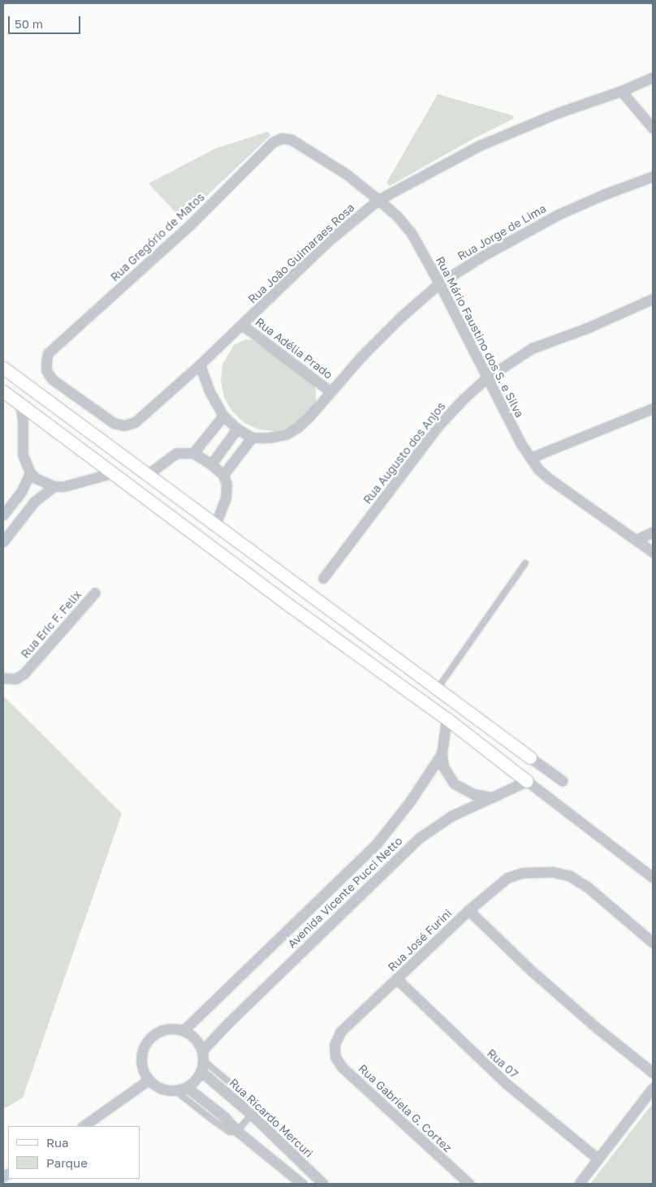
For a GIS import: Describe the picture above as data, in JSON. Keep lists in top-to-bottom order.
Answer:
{
  "streets": {
    "street": [
      "Rua Jorge de Lima",
      "Rua Gregório de Matos",
      "Rua João Guimaraes Rosa",
      "Rua Mário Faustino dos S. e Silva",
      "Rua Adélia Prado",
      "Rua Augusto dos Anjos",
      "Rua Eric F. Felix",
      "Avenida Vicente Pucci Netto",
      "Rua José Furini",
      "Rua 07",
      "Rua Gabriela G. Cortez",
      "Rua Ricardo Mercuri"
    ]
  },
  "crossings": [
    ["Rua Jorge de Lima", "Rua Mário Faustino dos S. e Silva"],
    ["Rua Jorge de Lima", "Rua Adélia Prado"],
    ["Rua Gregório de Matos", "Rua João Guimaraes Rosa"],
    ["Rua Gregório de Matos", "Rua Mário Faustino dos S. e Silva"],
    ["Rua João Guimaraes Rosa", "Rua Mário Faustino dos S. e Silva"],
    ["Rua João Guimaraes Rosa", "Rua Adélia Prado"],
    ["Rua Mário Faustino dos S. e Silva", "Rua Augusto dos Anjos"],
    ["Avenida Vicente Pucci Netto", "Rua Ricardo Mercuri"],
    ["Rua José Furini", "Rua 07"],
    ["Rua José Furini", "Rua Gabriela G. Cortez"]
  ],
  "legend": ["Rua", "Parque"],
  "scale_bar": "50 m"
}
